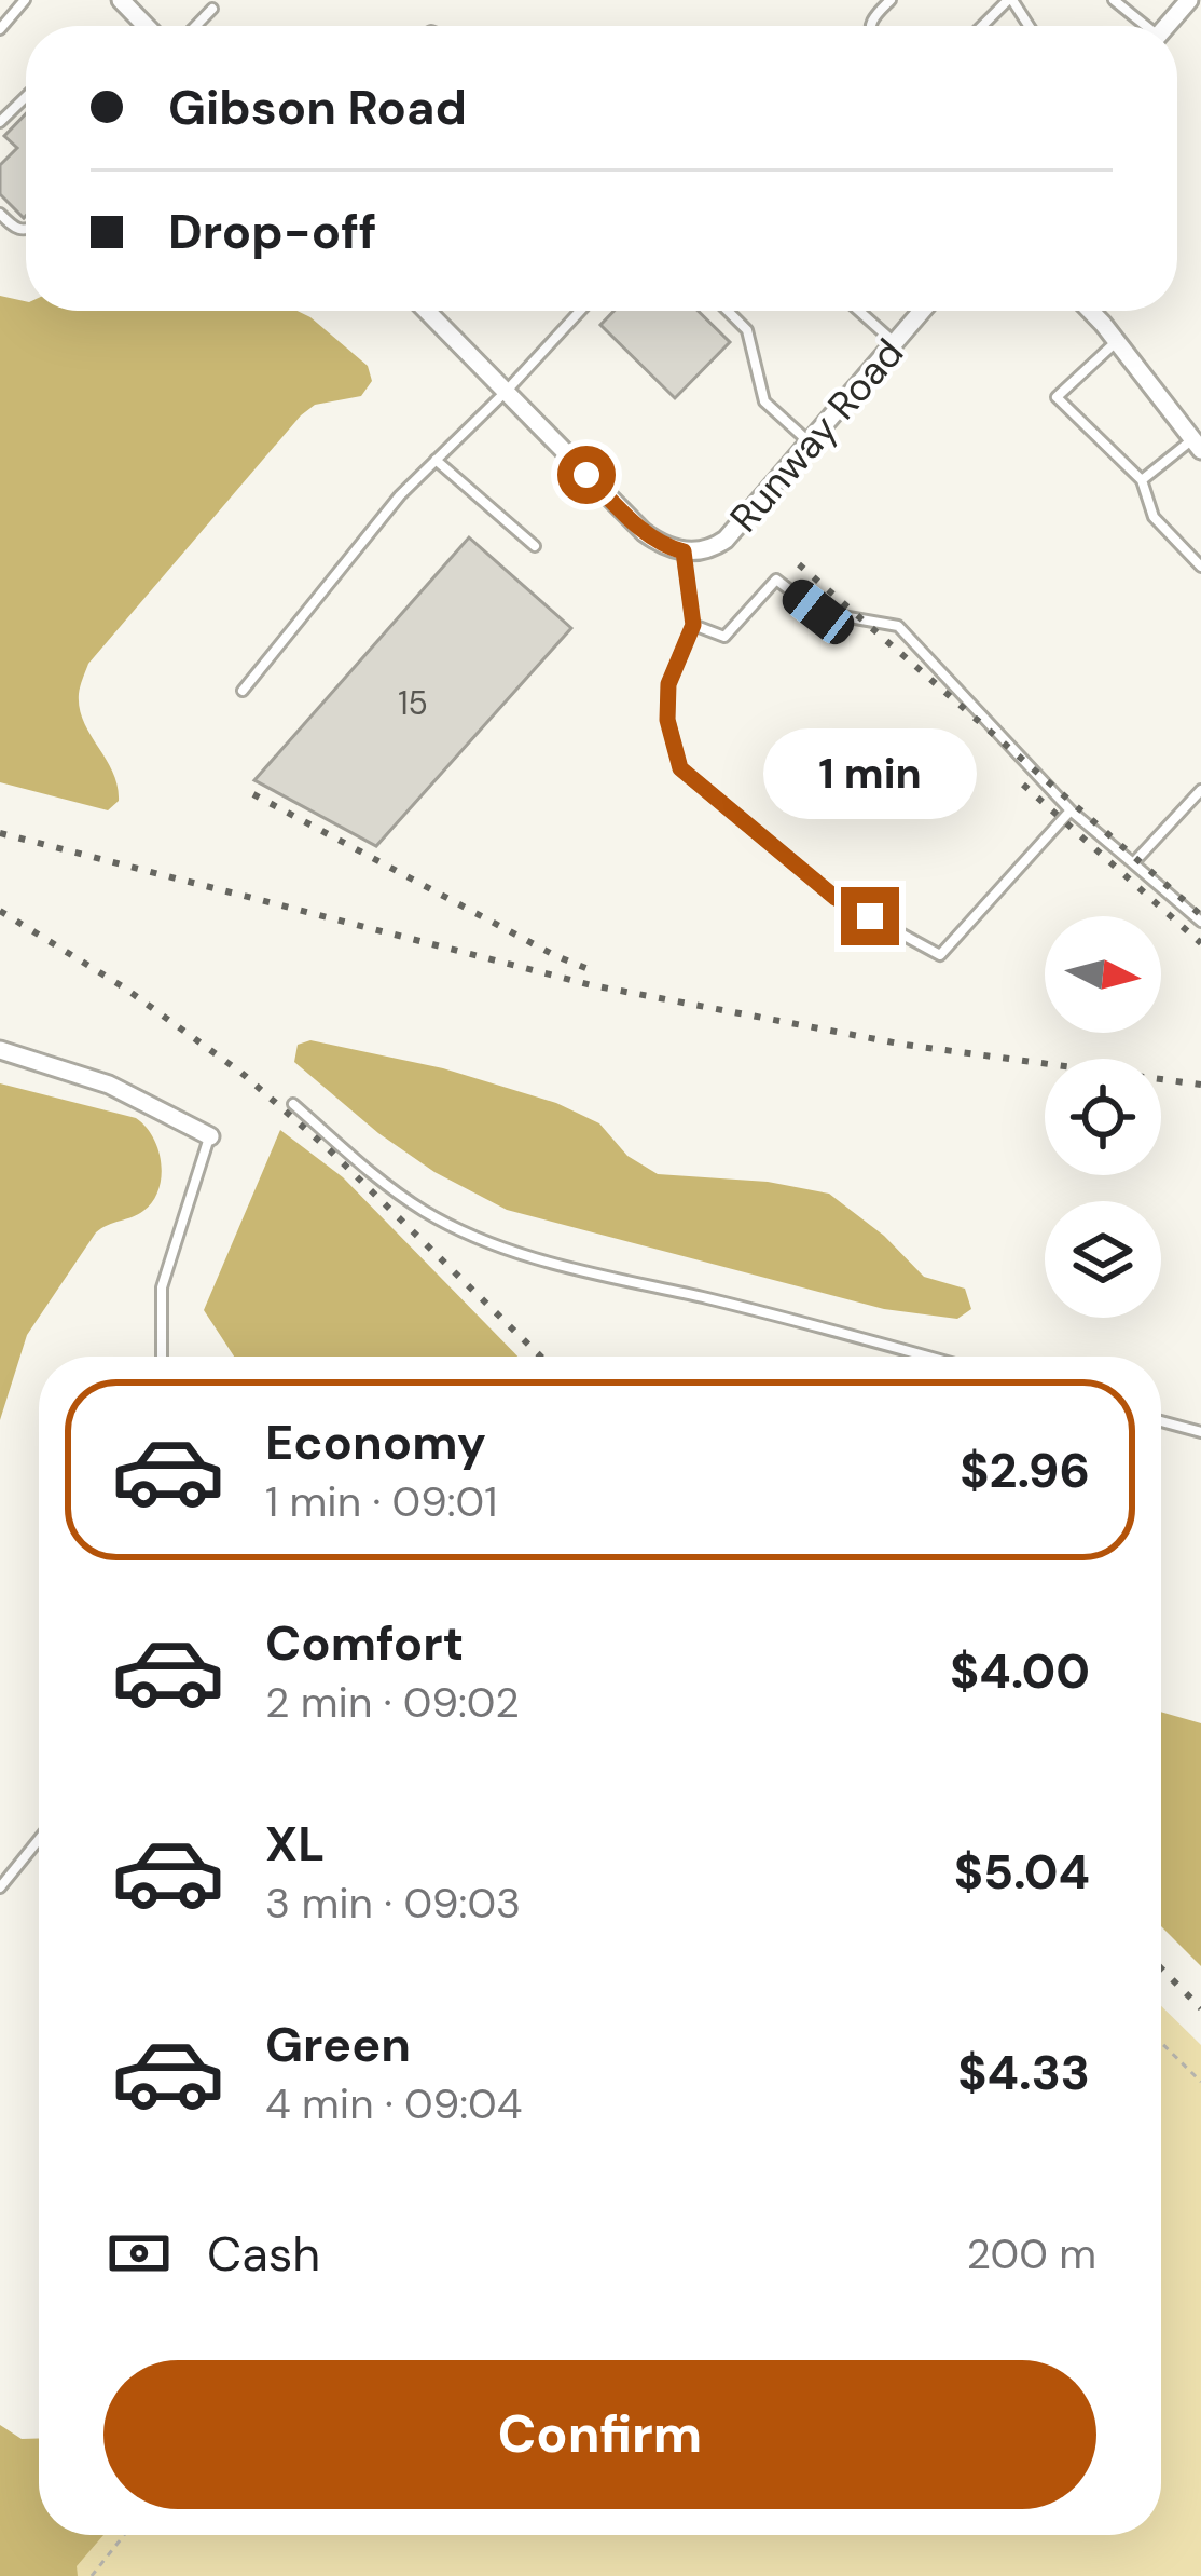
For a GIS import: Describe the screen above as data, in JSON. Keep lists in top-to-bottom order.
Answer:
{
  "streets": {
    "street": ["Runway Road"]
  },
  "house_numbers": ["15"],
  "north": "right",
  "page": {
    "banner": ["Gibson Road", "Drop-off"],
    "bubble": "1 min",
    "list": [
      {
        "name": "Economy",
        "note": "1 min · 09:01",
        "value": "$2.96"
      },
      {
        "name": "Comfort",
        "note": "2 min · 09:02",
        "value": "$4.00"
      },
      {
        "name": "XL",
        "note": "3 min · 09:03",
        "value": "$5.04"
      },
      {
        "name": "Green",
        "note": "4 min · 09:04",
        "value": "$4.33"
      }
    ],
    "pay": ["Cash", "200 m"],
    "buttons": "Confirm"
  }
}
